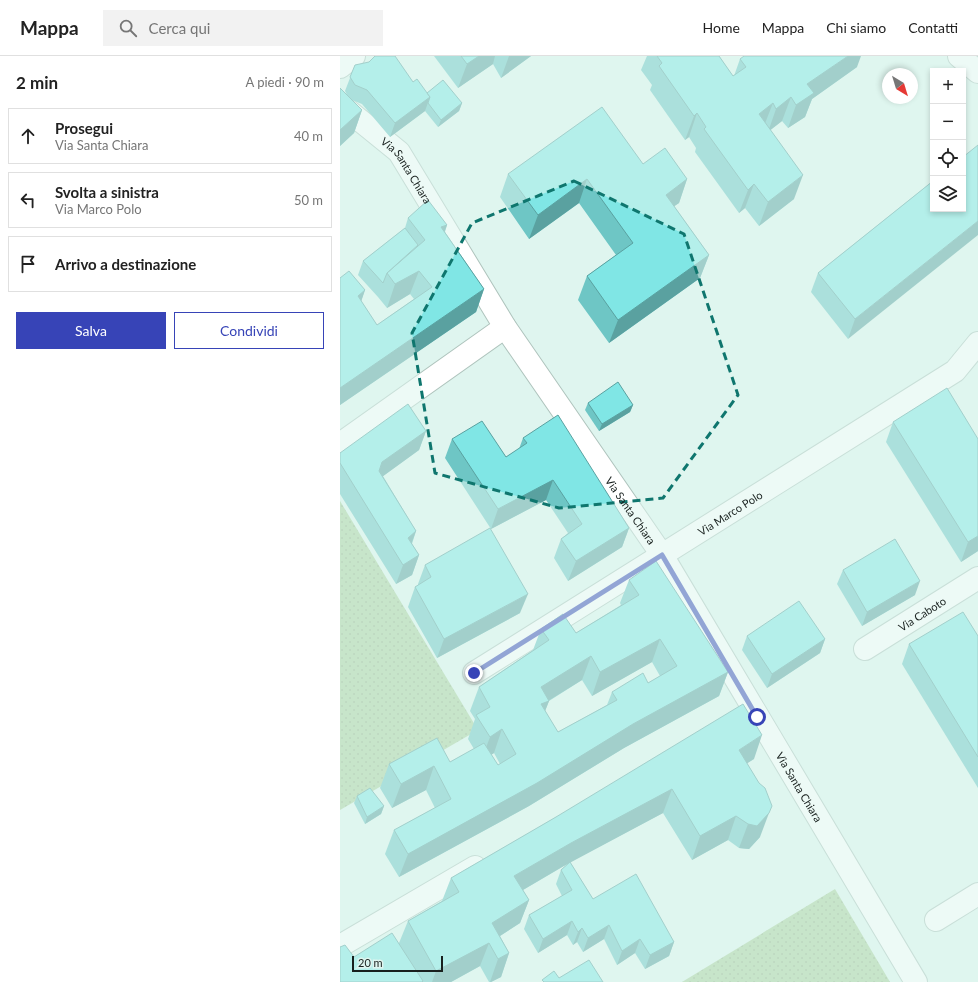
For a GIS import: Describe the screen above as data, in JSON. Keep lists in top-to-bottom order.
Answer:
{
  "streets": {
    "street": ["Via Santa Chiara", "Via Marco Polo", "Via Caboto"]
  },
  "crossings": [
    ["Via Santa Chiara", "Via Marco Polo"]
  ],
  "scale_bar": "20 m",
  "north": "bottom right",
  "page": {
    "header": "Mappa",
    "search": "Cerca qui",
    "nav": [
      "Home",
      "Mappa",
      "Chi siamo",
      "Contatti"
    ],
    "heading": ["2 min", "A piedi · 90 m"],
    "map_buttons": ["+", "−"],
    "list": [
      ["Prosegui", "Via Santa Chiara", "40 m"],
      ["Svolta a sinistra", "Via Marco Polo", "50 m"],
      "Arrivo a destinazione"
    ],
    "buttons": ["Salva", "Condividi"],
    "scale": "20 m"
  }
}
